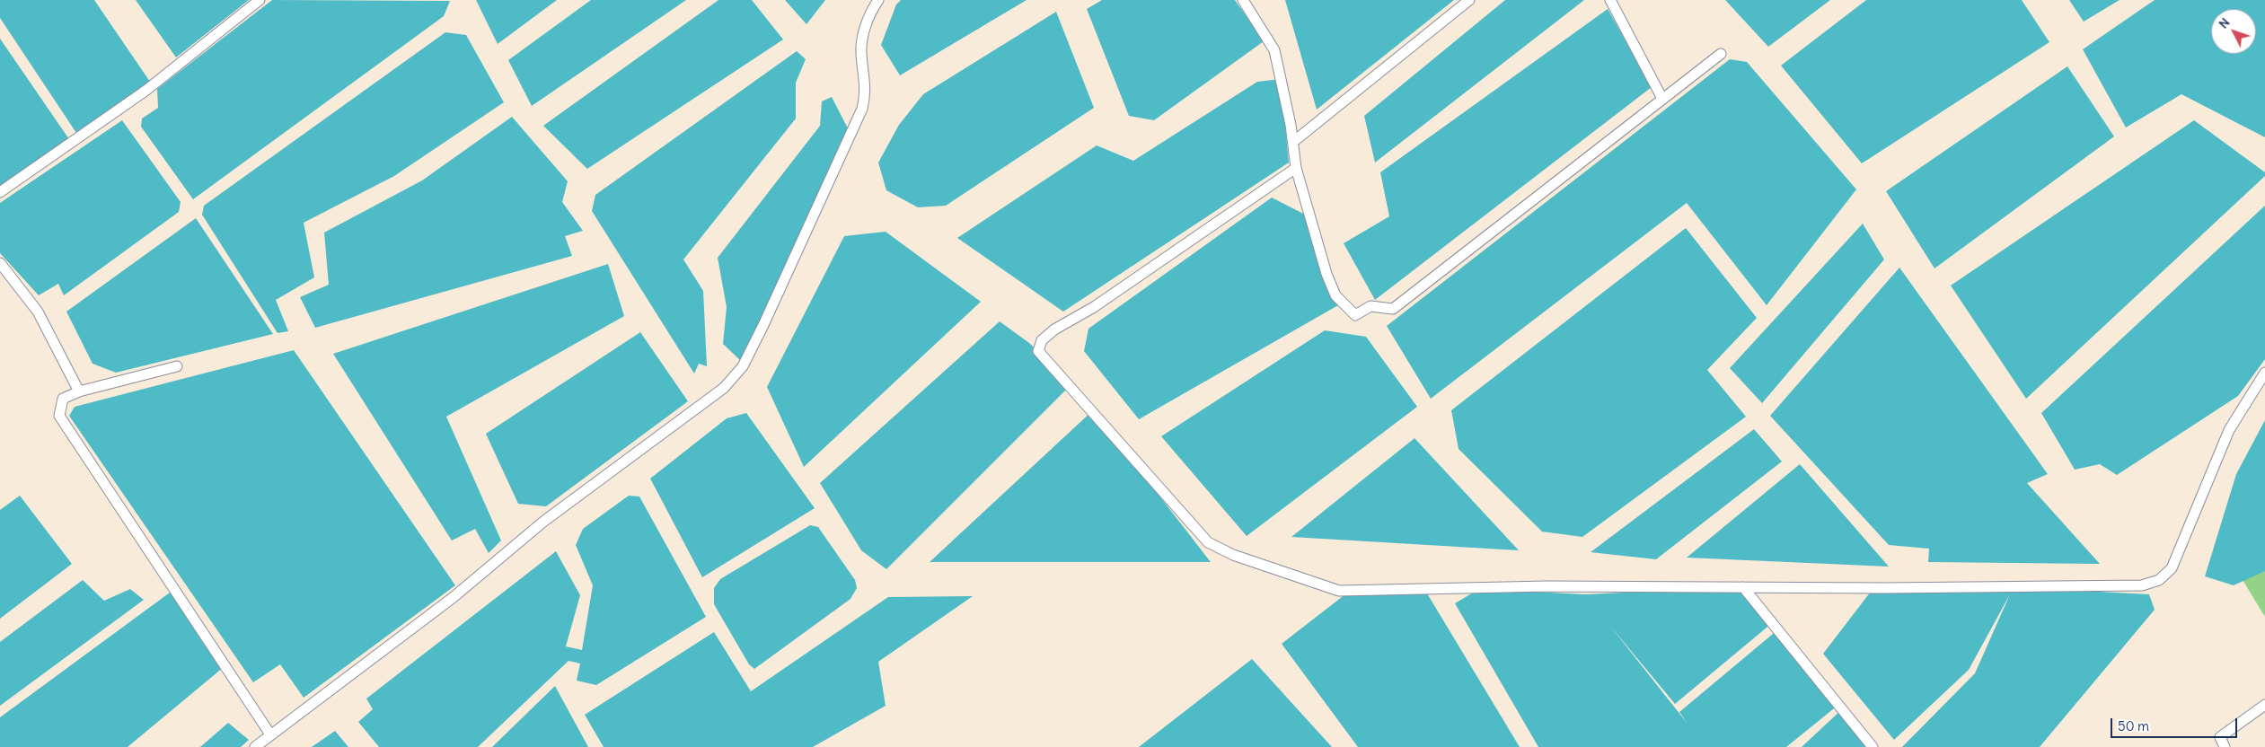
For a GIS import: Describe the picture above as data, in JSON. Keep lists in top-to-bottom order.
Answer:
{
  "scale_bar": "50 m",
  "north": "top left"
}
